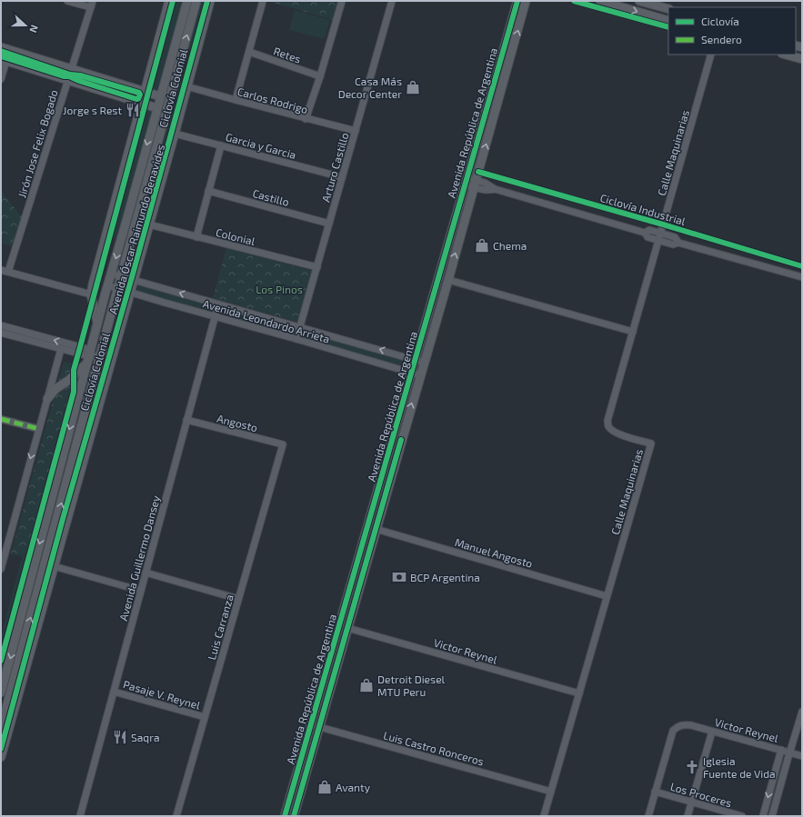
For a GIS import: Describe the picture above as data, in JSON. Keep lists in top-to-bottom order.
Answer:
{
  "streets": {
    "main road": ["Avenida República de Argentina", "Avenida Óscar Raimundo Benavides"],
    "street": [
      "Retes",
      "Carlos Rodrigo",
      "Jirón Jose Felix Bogado",
      "Garcia y Garcia",
      "Calle Maquinarias",
      "Arturo Castillo",
      "Castillo",
      "Colonial",
      "Avenida Leondardo Arrieta",
      "Angosto",
      "Manuel Angosto",
      "Avenida Guillermo Dansey",
      "Luis Carranza",
      "Victor Reynel",
      "Pasaje V. Reynel",
      "Luis Castro Ronceros",
      "Los Proceres"
    ],
    "cycle path": ["Ciclovía Colonial", "Ciclovía Industrial"]
  },
  "crossings": [
    ["Carlos Rodrigo", "Arturo Castillo"],
    ["Carlos Rodrigo", "Avenida Óscar Raimundo Benavides"],
    ["Avenida República de Argentina", "Avenida Leondardo Arrieta"],
    ["Avenida República de Argentina", "Manuel Angosto"],
    ["Avenida República de Argentina", "Victor Reynel"],
    ["Avenida República de Argentina", "Luis Castro Ronceros"],
    ["Garcia y Garcia", "Arturo Castillo"],
    ["Garcia y Garcia", "Avenida Óscar Raimundo Benavides"],
    ["Calle Maquinarias", "Manuel Angosto"],
    ["Calle Maquinarias", "Victor Reynel"],
    ["Calle Maquinarias", "Luis Castro Ronceros"],
    ["Arturo Castillo", "Castillo"],
    ["Arturo Castillo", "Colonial"],
    ["Arturo Castillo", "Avenida Leondardo Arrieta"],
    ["Avenida Óscar Raimundo Benavides", "Colonial"],
    ["Avenida Óscar Raimundo Benavides", "Avenida Leondardo Arrieta"],
    ["Avenida Leondardo Arrieta", "Avenida Guillermo Dansey"],
    ["Angosto", "Avenida Guillermo Dansey"],
    ["Angosto", "Luis Carranza"],
    ["Avenida Guillermo Dansey", "Pasaje V. Reynel"],
    ["Luis Carranza", "Pasaje V. Reynel"],
    ["Victor Reynel", "Los Proceres"]
  ],
  "parks": ["Los Pinos"],
  "places": {
    "shop": [
      "Casa Más Decor Center",
      "Chema",
      "Detroit Diesel MTU Peru",
      "Avanty"
    ],
    "restaurant": ["Jorge s Rest", "Saqra"],
    "bank": ["BCP Argentina"],
    "church": ["Iglesia Fuente de Vida"]
  },
  "legend": ["Ciclovía", "Sendero"],
  "north": "right"
}
